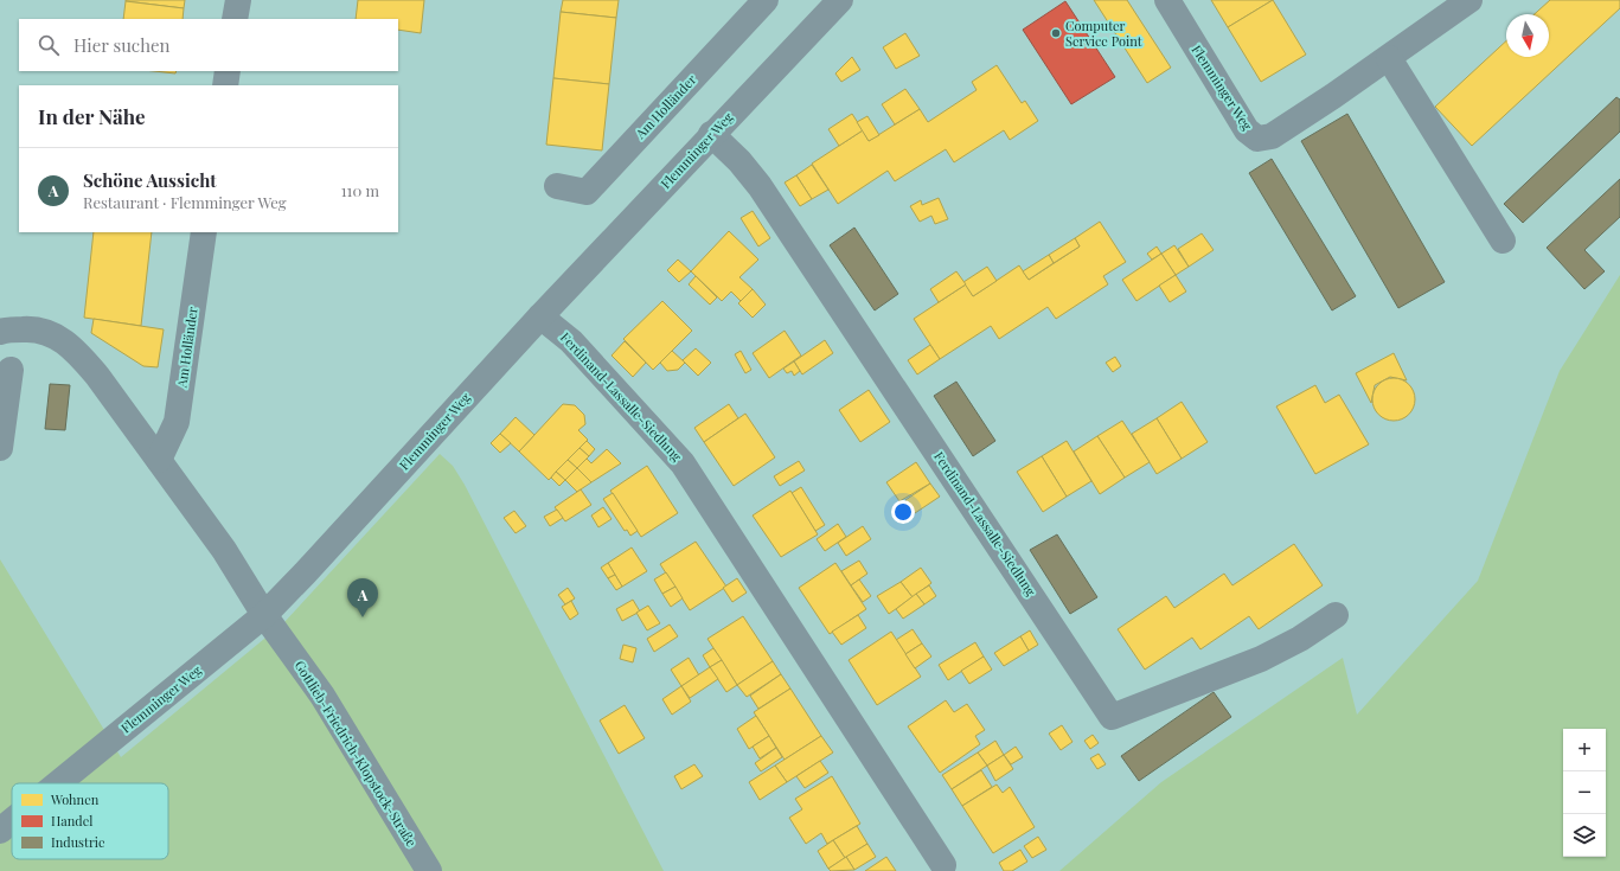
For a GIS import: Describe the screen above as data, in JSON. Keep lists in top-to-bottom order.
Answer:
{
  "streets": {
    "street": [
      "Flemminger Weg",
      "Am Holländer",
      "Ferdinand-Lassalle-Siedlung",
      "Gottlieb-Friedrich-Klopstock-Straße"
    ]
  },
  "crossings": [
    ["Flemminger Weg", "Ferdinand-Lassalle-Siedlung"],
    ["Flemminger Weg", "Gottlieb-Friedrich-Klopstock-Straße"]
  ],
  "places": ["Computer Service Point"],
  "legend": ["Wohnen", "Handel", "Industrie"],
  "north": "bottom",
  "page": {
    "search": "Hier suchen",
    "heading": "In der Nähe",
    "list": [
      {
        "mark": "A",
        "name": "Schöne Aussicht",
        "note": "Restaurant · Flemminger Weg",
        "value": "110 m"
      }
    ],
    "pins": "A",
    "map_buttons": ["+", "−"]
  }
}
